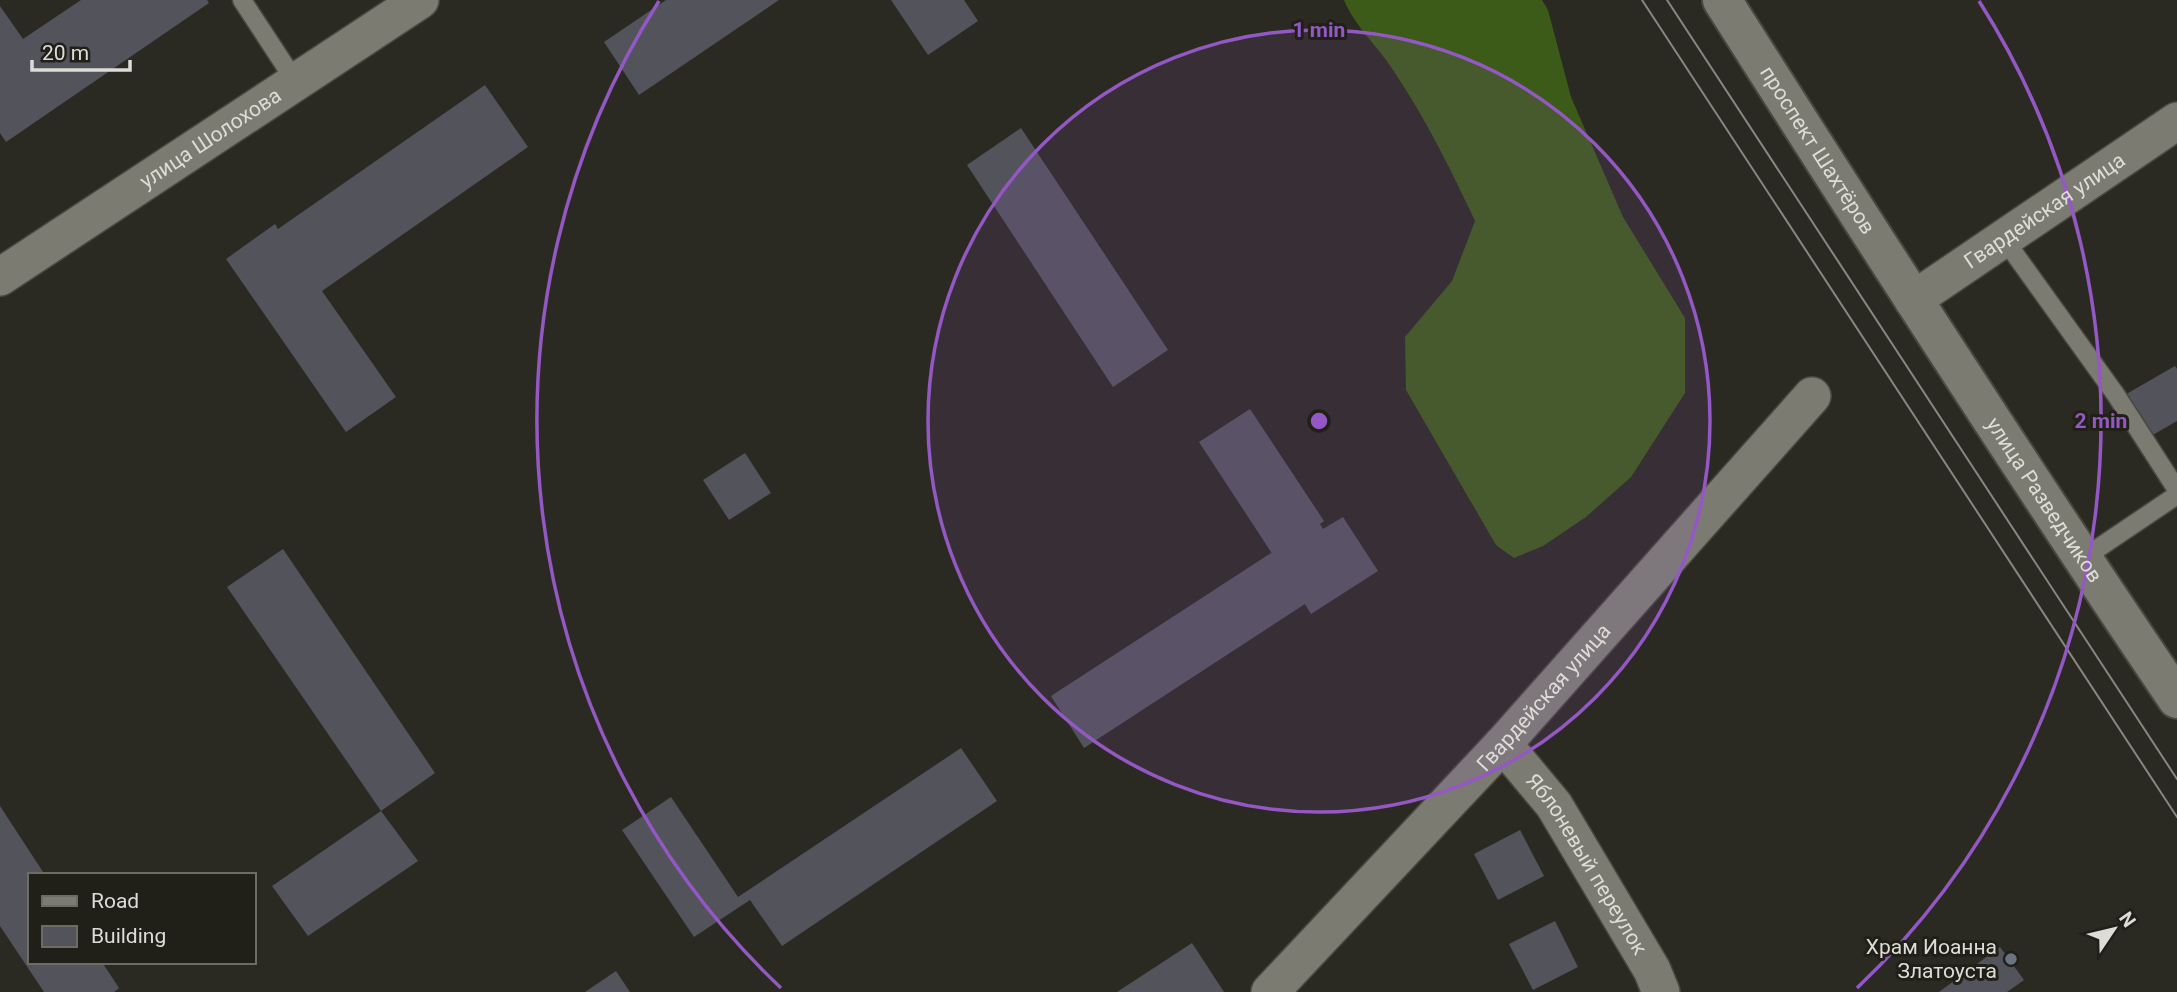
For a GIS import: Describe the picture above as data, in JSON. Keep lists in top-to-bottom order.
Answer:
{
  "streets": {
    "main road": ["проспект Шахтёров", "улица Разведчиков"],
    "street": ["улица Шолохова", "Гвардейская улица", "Яблоневый переулок"]
  },
  "crossings": [
    ["проспект Шахтёров", "Гвардейская улица"],
    ["проспект Шахтёров", "улица Разведчиков"],
    ["Гвардейская улица", "улица Разведчиков"],
    ["Гвардейская улица", "Яблоневый переулок"]
  ],
  "places": ["Храм Иоанна Златоуста"],
  "legend": ["Road", "Building"],
  "scale_bar": "20 m",
  "north": "top right",
  "rings": ["1 min", "2 min"]
}
